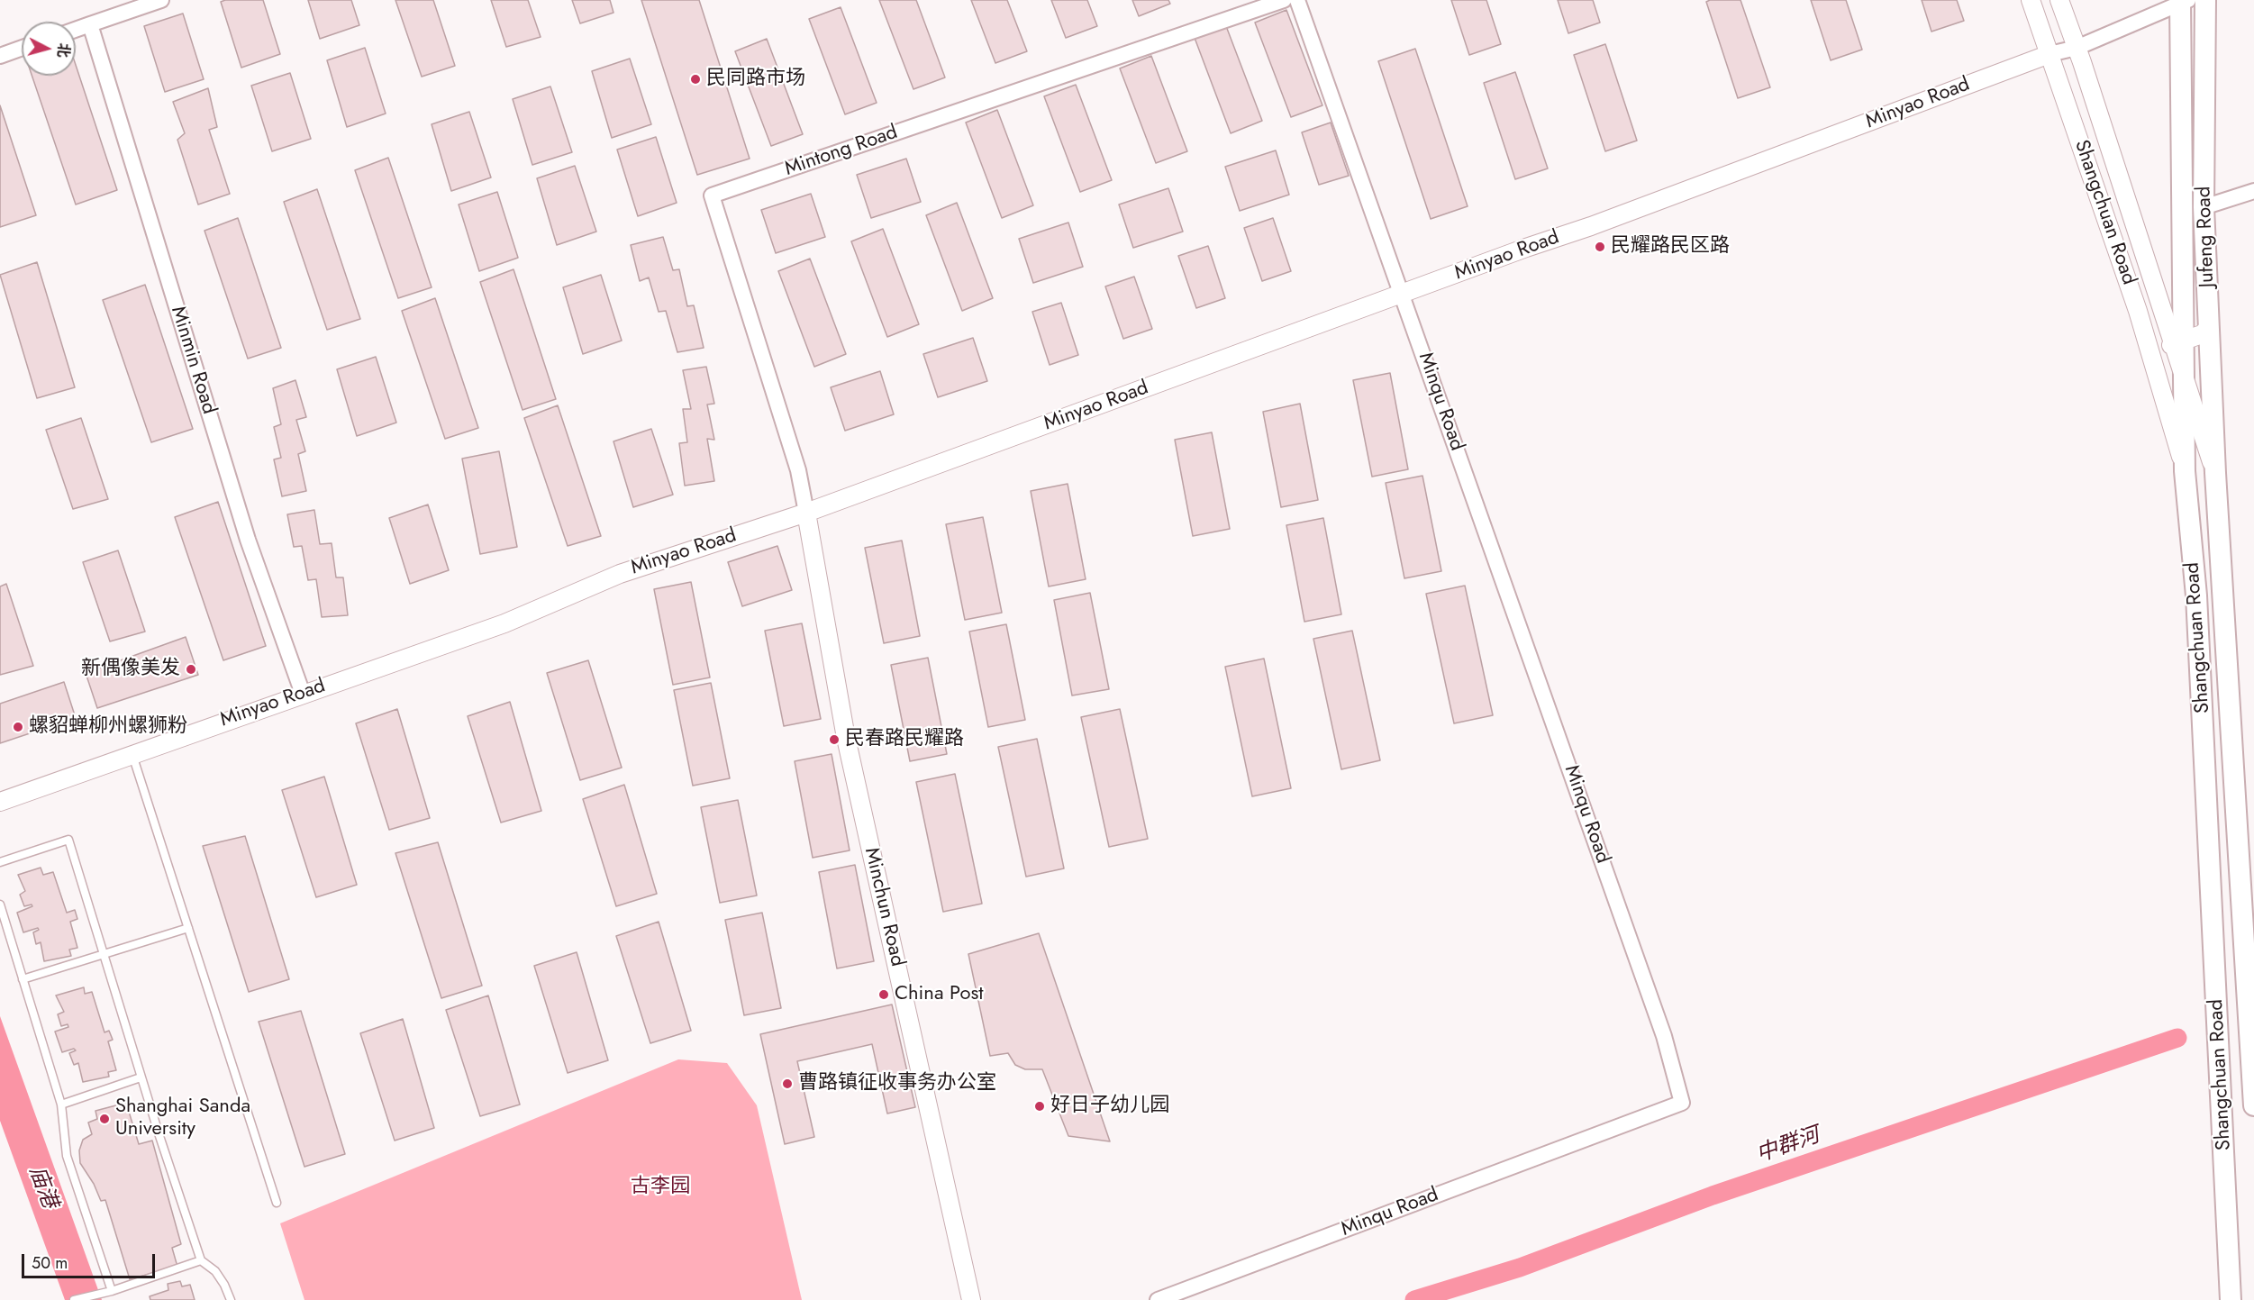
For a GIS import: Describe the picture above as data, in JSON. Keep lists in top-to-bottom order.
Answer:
{
  "streets": {
    "main road": ["Shangchuan Road", "Jufeng Road"],
    "street": [
      "Minyao Road",
      "Mintong Road",
      "Minmin Road",
      "Minqu Road",
      "Minchun Road"
    ]
  },
  "crossings": [
    ["Minyao Road", "Mintong Road"],
    ["Minyao Road", "Shangchuan Road"],
    ["Minyao Road", "Jufeng Road"],
    ["Minyao Road", "Minmin Road"],
    ["Minyao Road", "Minqu Road"],
    ["Minyao Road", "Minchun Road"],
    ["Mintong Road", "Minchun Road"],
    ["Shangchuan Road", "Jufeng Road"]
  ],
  "water": ["中群河", "庙港"],
  "parks": ["古李园"],
  "places": [
    "民同路市场",
    "民耀路民区路",
    "新偶像美发",
    "螺貂蝉柳州螺狮粉",
    "民春路民耀路",
    "China Post",
    "曹路镇征收事务办公室",
    "好日子幼儿园",
    "Shanghai Sanda University"
  ],
  "scale_bar": "50 m",
  "north": "right"
}
